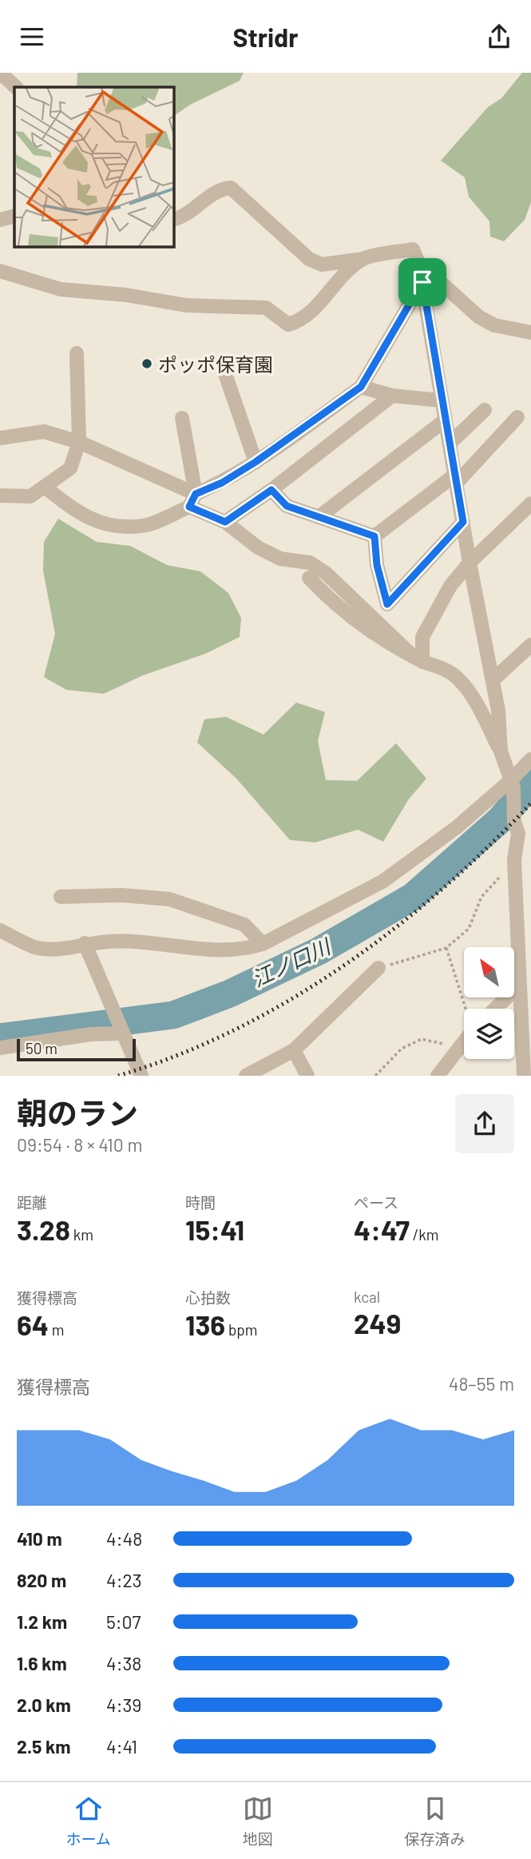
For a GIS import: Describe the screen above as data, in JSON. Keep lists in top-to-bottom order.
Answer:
{
  "water": ["江ノ口川"],
  "places": ["ポッポ保育園"],
  "scale_bar": "50 m",
  "north": "top left",
  "page": {
    "header": "Stridr",
    "scale": "50 m",
    "heading": ["朝のラン", "09:54 · 8 × 410 m"],
    "stats": [
      ["距離", "3.28 km"],
      ["時間", "15:41"],
      ["ペース", "4:47 /km"],
      ["獲得標高", "64 m"],
      ["心拍数", "136 bpm"],
      ["kcal", "249"]
    ],
    "chart": ["獲得標高", "48–55 m"],
    "list": [
      {
        "name": "410 m",
        "note": "4:48"
      },
      {
        "name": "820 m",
        "note": "4:23"
      },
      {
        "name": "1.2 km",
        "note": "5:07"
      },
      {
        "name": "1.6 km",
        "note": "4:38"
      },
      {
        "name": "2.0 km",
        "note": "4:39"
      },
      {
        "name": "2.5 km",
        "note": "4:41"
      }
    ],
    "tabs": ["ホーム", "地図", "保存済み"]
  }
}
